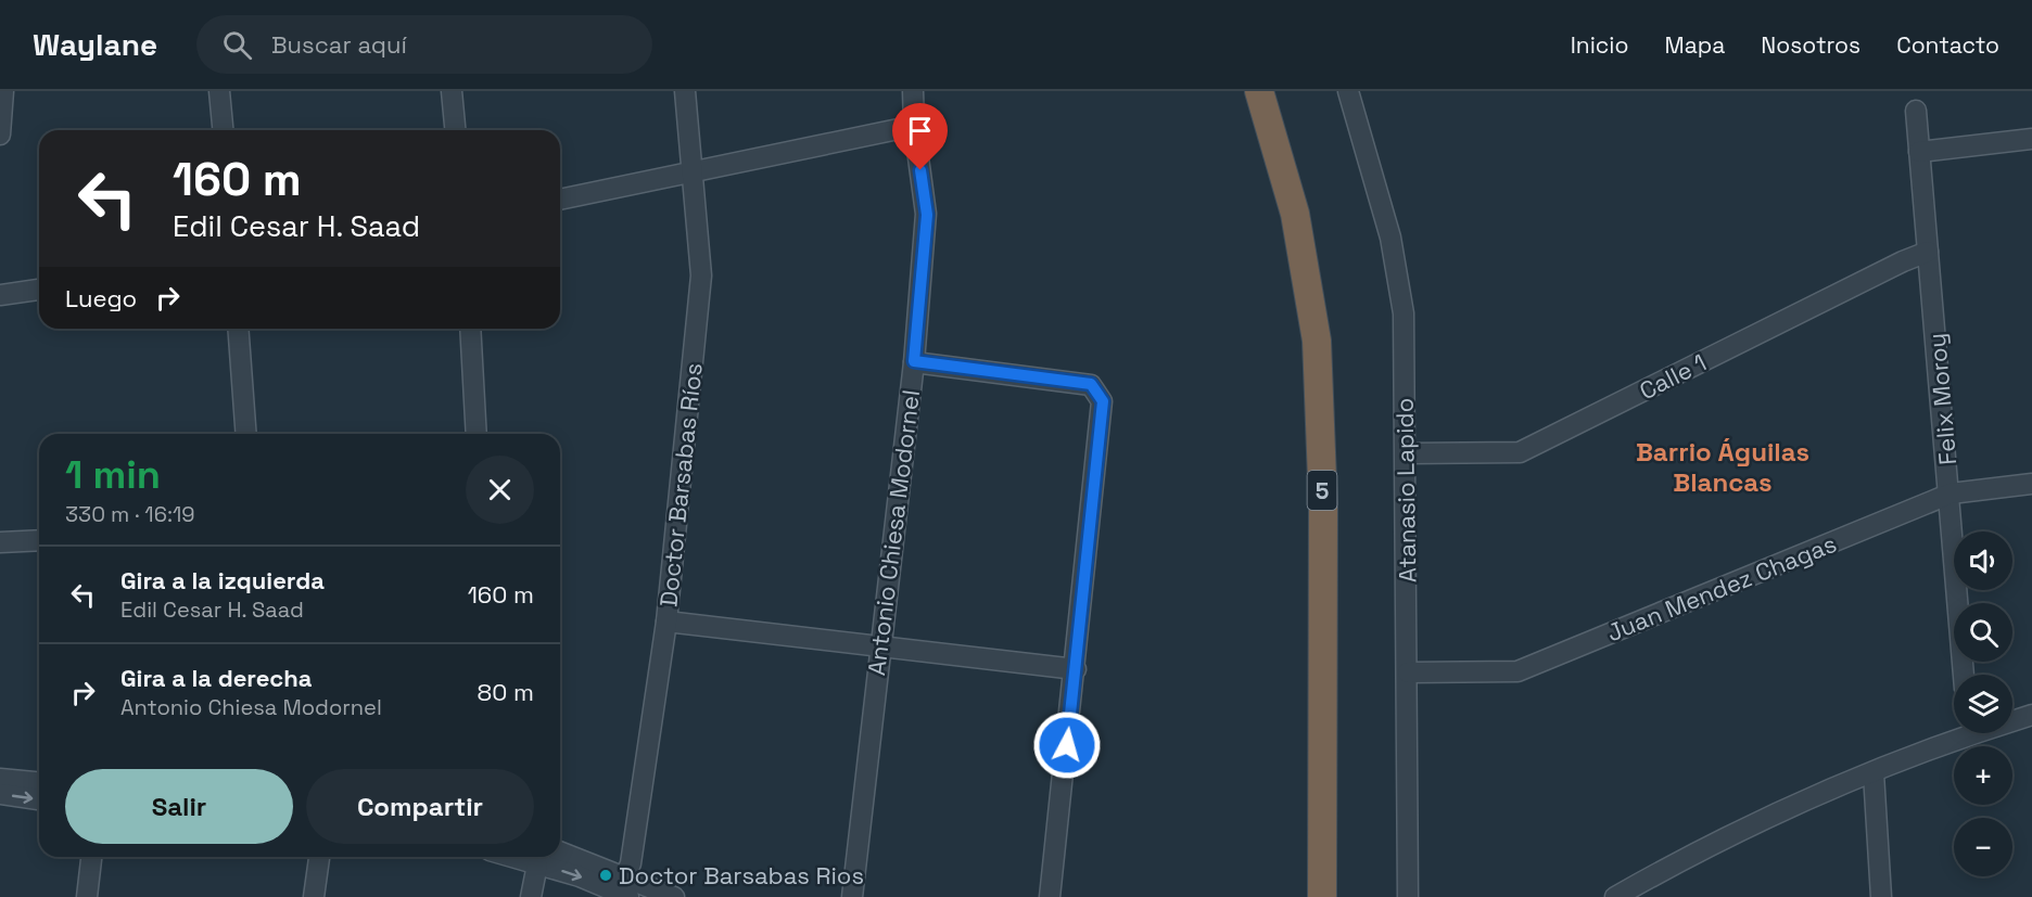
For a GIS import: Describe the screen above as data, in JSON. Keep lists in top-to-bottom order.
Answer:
{
  "streets": {
    "highway": ["5"],
    "street": [
      "Calle 1",
      "Felix Moroy",
      "Doctor Barsabas Ríos",
      "Atanasio Lapido",
      "Antonio Chiesa Modornel",
      "Juan Mendez Chagas"
    ]
  },
  "crossings": [
    ["Calle 1", "Felix Moroy"],
    ["Calle 1", "Atanasio Lapido"],
    ["Felix Moroy", "Juan Mendez Chagas"],
    ["Atanasio Lapido", "Juan Mendez Chagas"]
  ],
  "districts": ["Barrio Águilas Blancas"],
  "places": ["Doctor Barsabas Rios"],
  "page": {
    "header": "Waylane",
    "search": "Buscar aquí",
    "nav": [
      "Inicio",
      "Mapa",
      "Nosotros",
      "Contacto"
    ],
    "turn": ["160 m", "Edil Cesar H. Saad"],
    "then": "Luego",
    "heading": ["1 min", "330 m · 16:19"],
    "map_buttons": ["+", "−"],
    "list": [
      {
        "name": "Gira a la izquierda",
        "note": "Edil Cesar H. Saad",
        "value": "160 m"
      },
      {
        "name": "Gira a la derecha",
        "note": "Antonio Chiesa Modornel",
        "value": "80 m"
      }
    ],
    "buttons": ["Salir", "Compartir"]
  }
}
